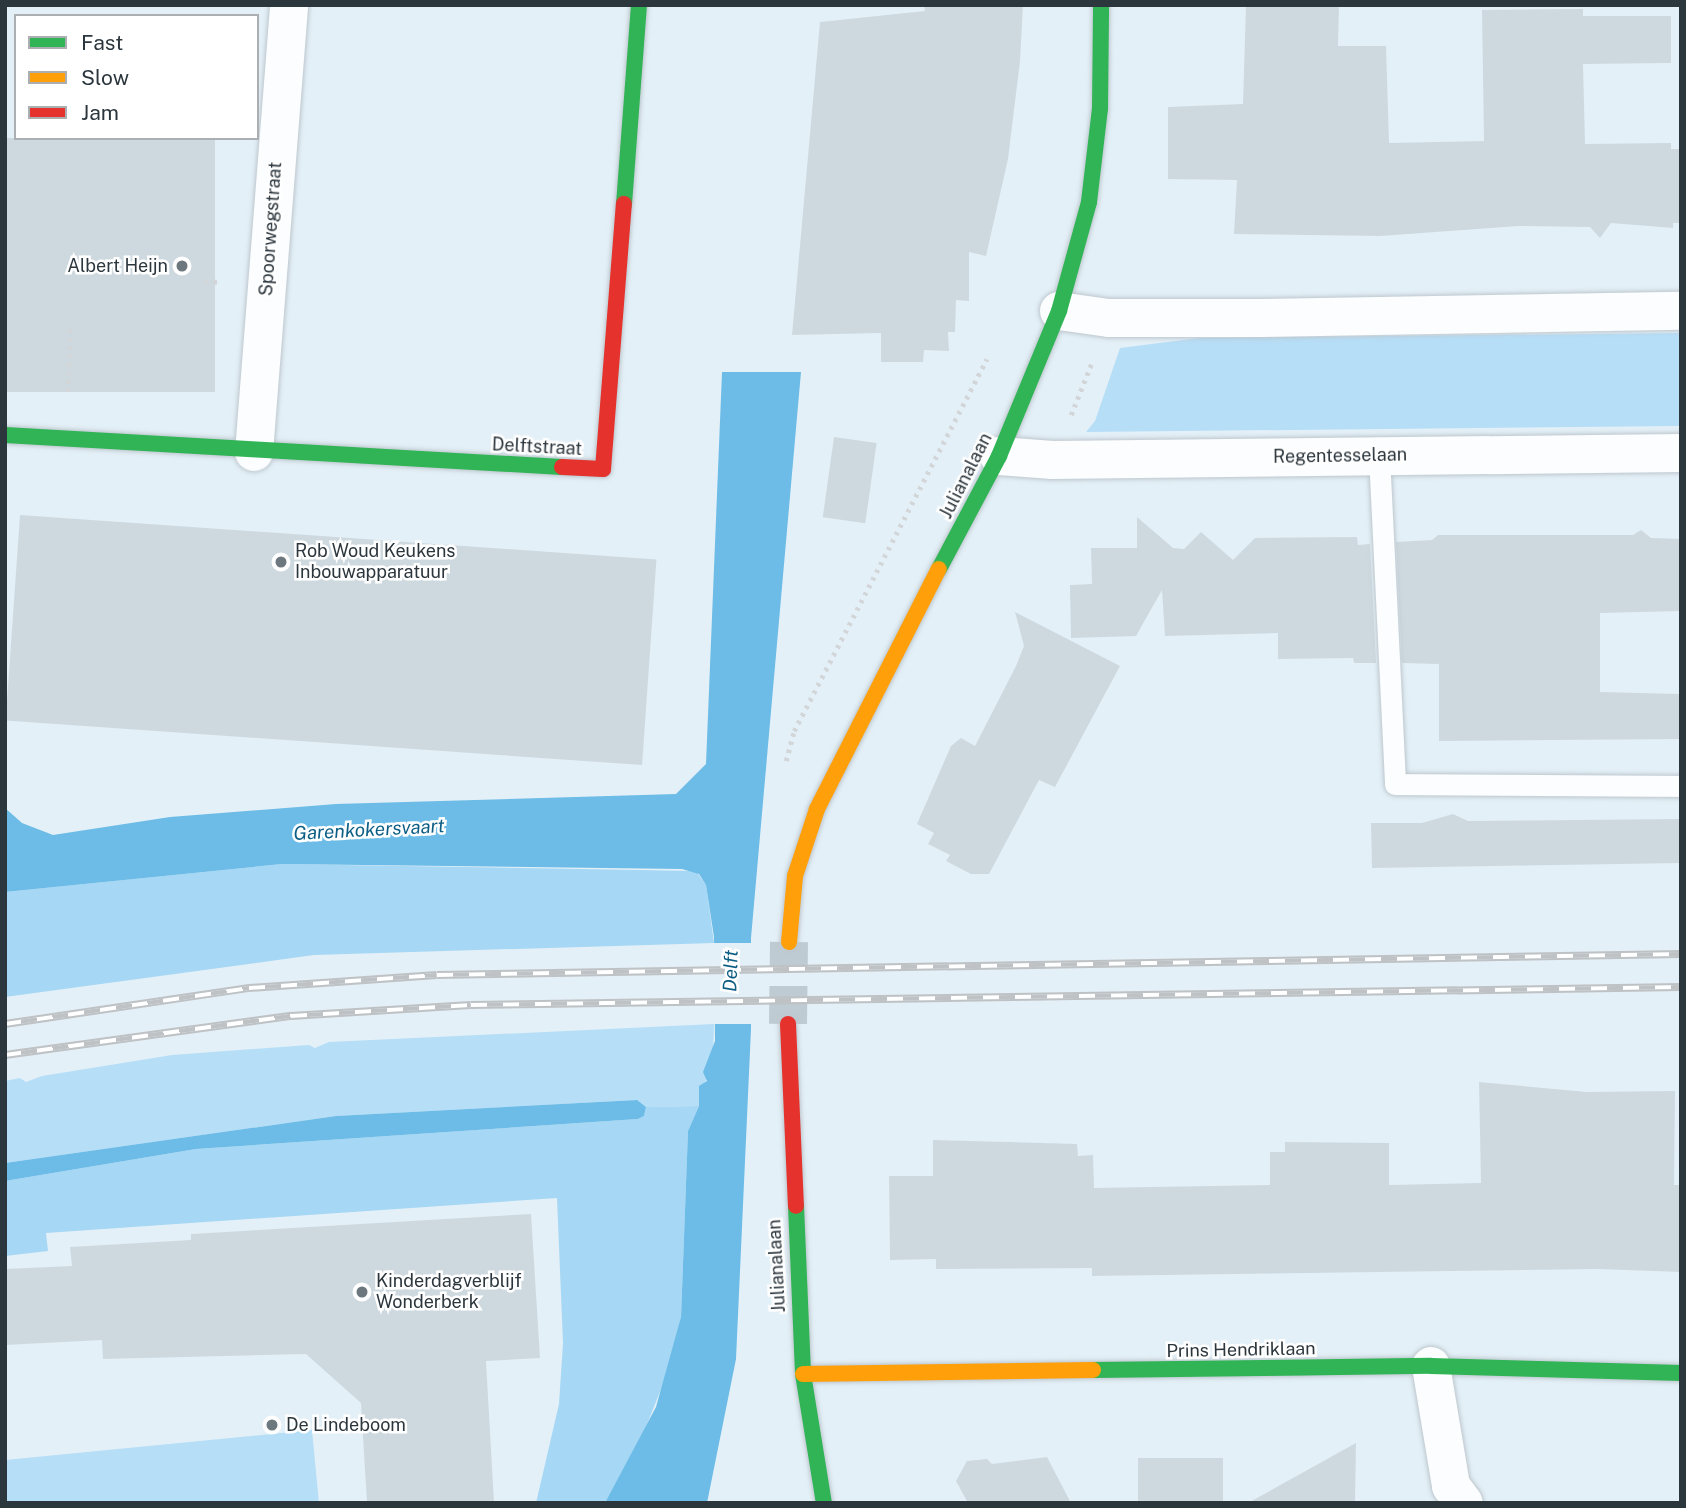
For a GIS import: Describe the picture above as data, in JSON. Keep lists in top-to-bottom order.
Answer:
{
  "streets": {
    "street": [
      "Spoorwegstraat",
      "Delftstraat",
      "Regentesselaan",
      "Julianalaan",
      "Prins Hendriklaan"
    ]
  },
  "crossings": [
    ["Spoorwegstraat", "Delftstraat"],
    ["Regentesselaan", "Julianalaan"],
    ["Julianalaan", "Prins Hendriklaan"]
  ],
  "water": ["Garenkokersvaart", "Delft"],
  "places": [
    "Albert Heijn",
    "Rob Woud Keukens Inbouwapparatuur",
    "Kinderdagverblijf Wonderberk",
    "De Lindeboom"
  ],
  "legend": ["Fast", "Slow", "Jam"]
}
